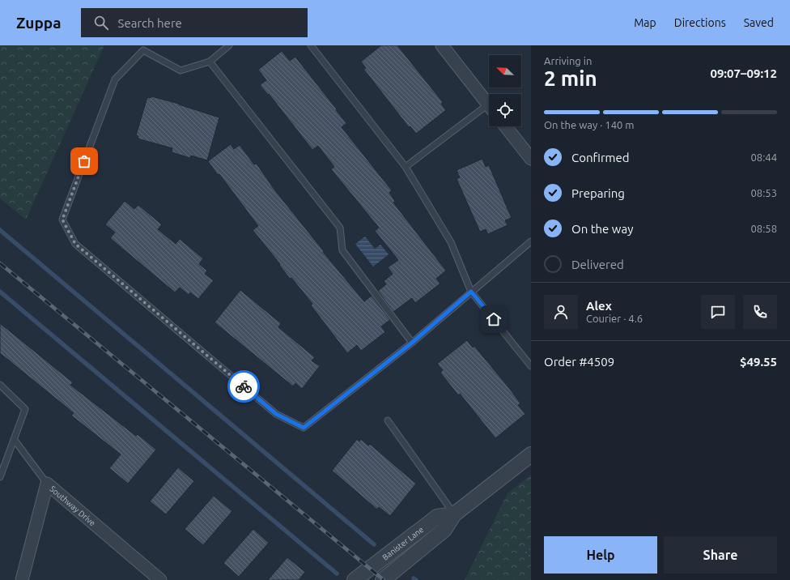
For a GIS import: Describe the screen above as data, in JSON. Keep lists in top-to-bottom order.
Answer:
{
  "streets": {
    "street": ["Southway Drive", "Banister Lane"]
  },
  "north": "top left",
  "page": {
    "header": "Zuppa",
    "search": "Search here",
    "nav": ["Map", "Directions", "Saved"],
    "heading": ["2 min", "Arriving in", "09:07–09:12"],
    "panel": [
      "Alex",
      "Courier · 4.6",
      "Order #4509",
      "$49.55"
    ],
    "bar": "On the way · 140 m",
    "list": [
      ["Confirmed", "08:44"],
      ["Preparing", "08:53"],
      ["On the way", "08:58"],
      "Delivered"
    ],
    "buttons": ["Help", "Share"]
  }
}
